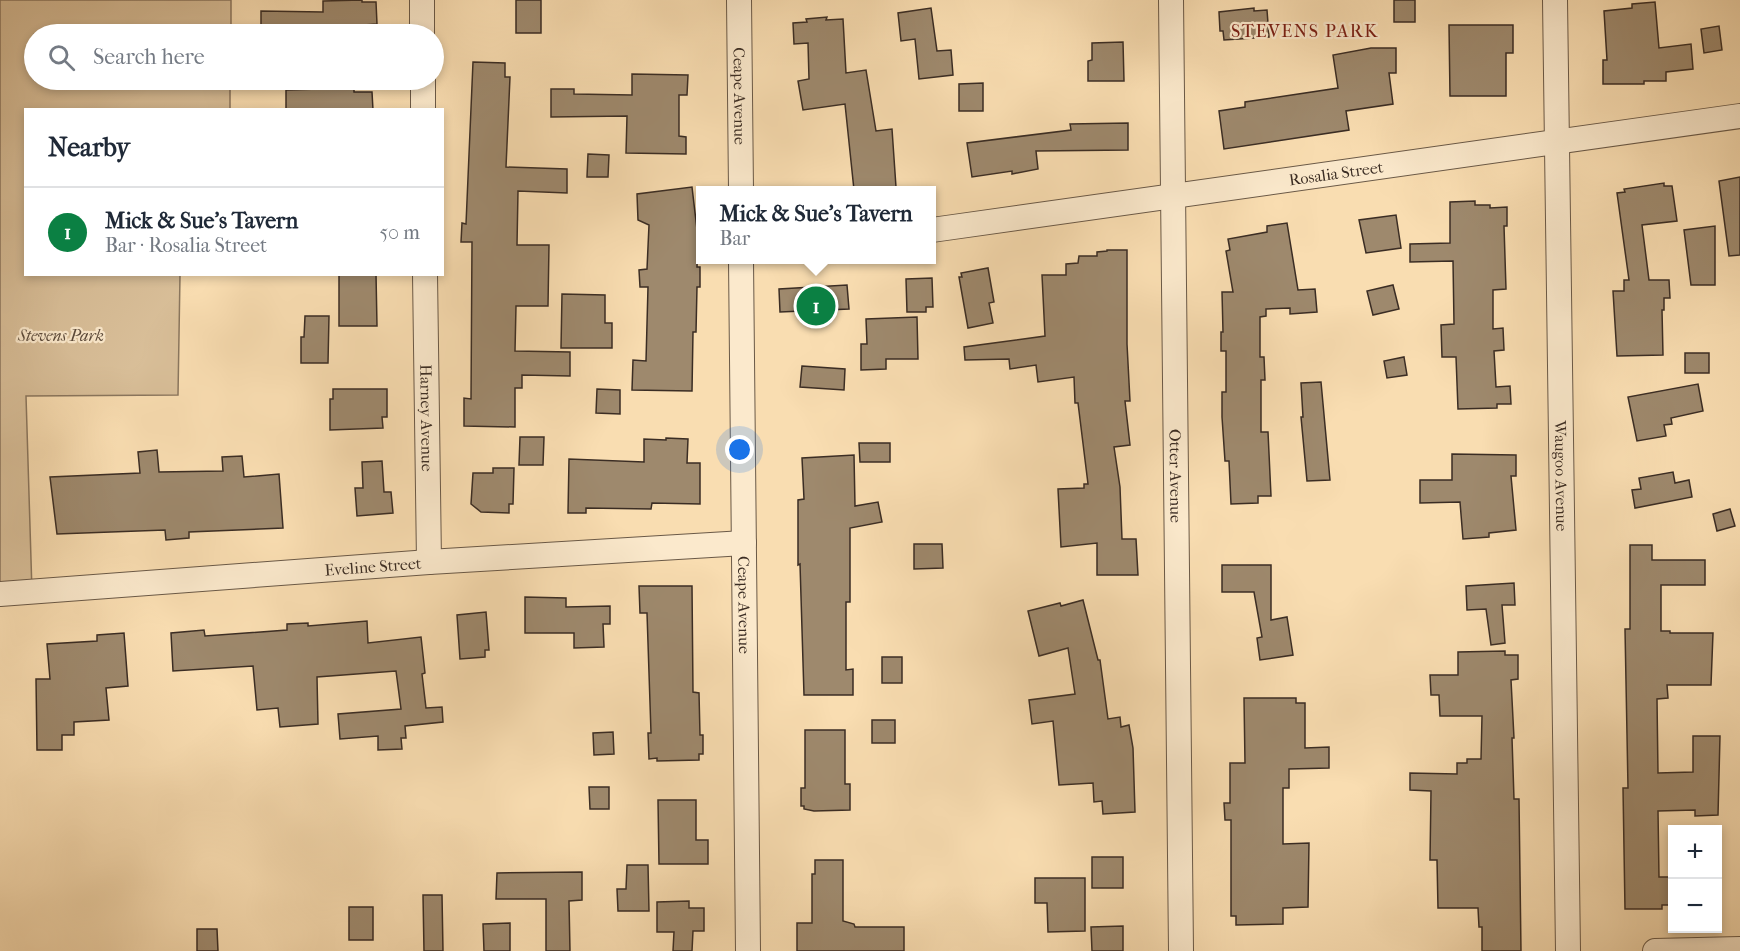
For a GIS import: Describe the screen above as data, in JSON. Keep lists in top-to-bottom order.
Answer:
{
  "streets": {
    "street": [
      "Ceape Avenue",
      "Rosalia Street",
      "Harney Avenue",
      "Otter Avenue",
      "Waugoo Avenue",
      "Eveline Street"
    ]
  },
  "crossings": [
    ["Ceape Avenue", "Eveline Street"],
    ["Rosalia Street", "Otter Avenue"],
    ["Rosalia Street", "Waugoo Avenue"],
    ["Harney Avenue", "Eveline Street"]
  ],
  "districts": ["STEVENS PARK"],
  "parks": ["Stevens Park"],
  "page": {
    "search": "Search here",
    "heading": "Nearby",
    "popup": ["Mick & Sue's Tavern", "Bar"],
    "list": [
      {
        "mark": "1",
        "name": "Mick & Sue's Tavern",
        "note": "Bar · Rosalia Street",
        "value": "50 m"
      }
    ],
    "pins": "1",
    "map_buttons": ["+", "−"]
  }
}
